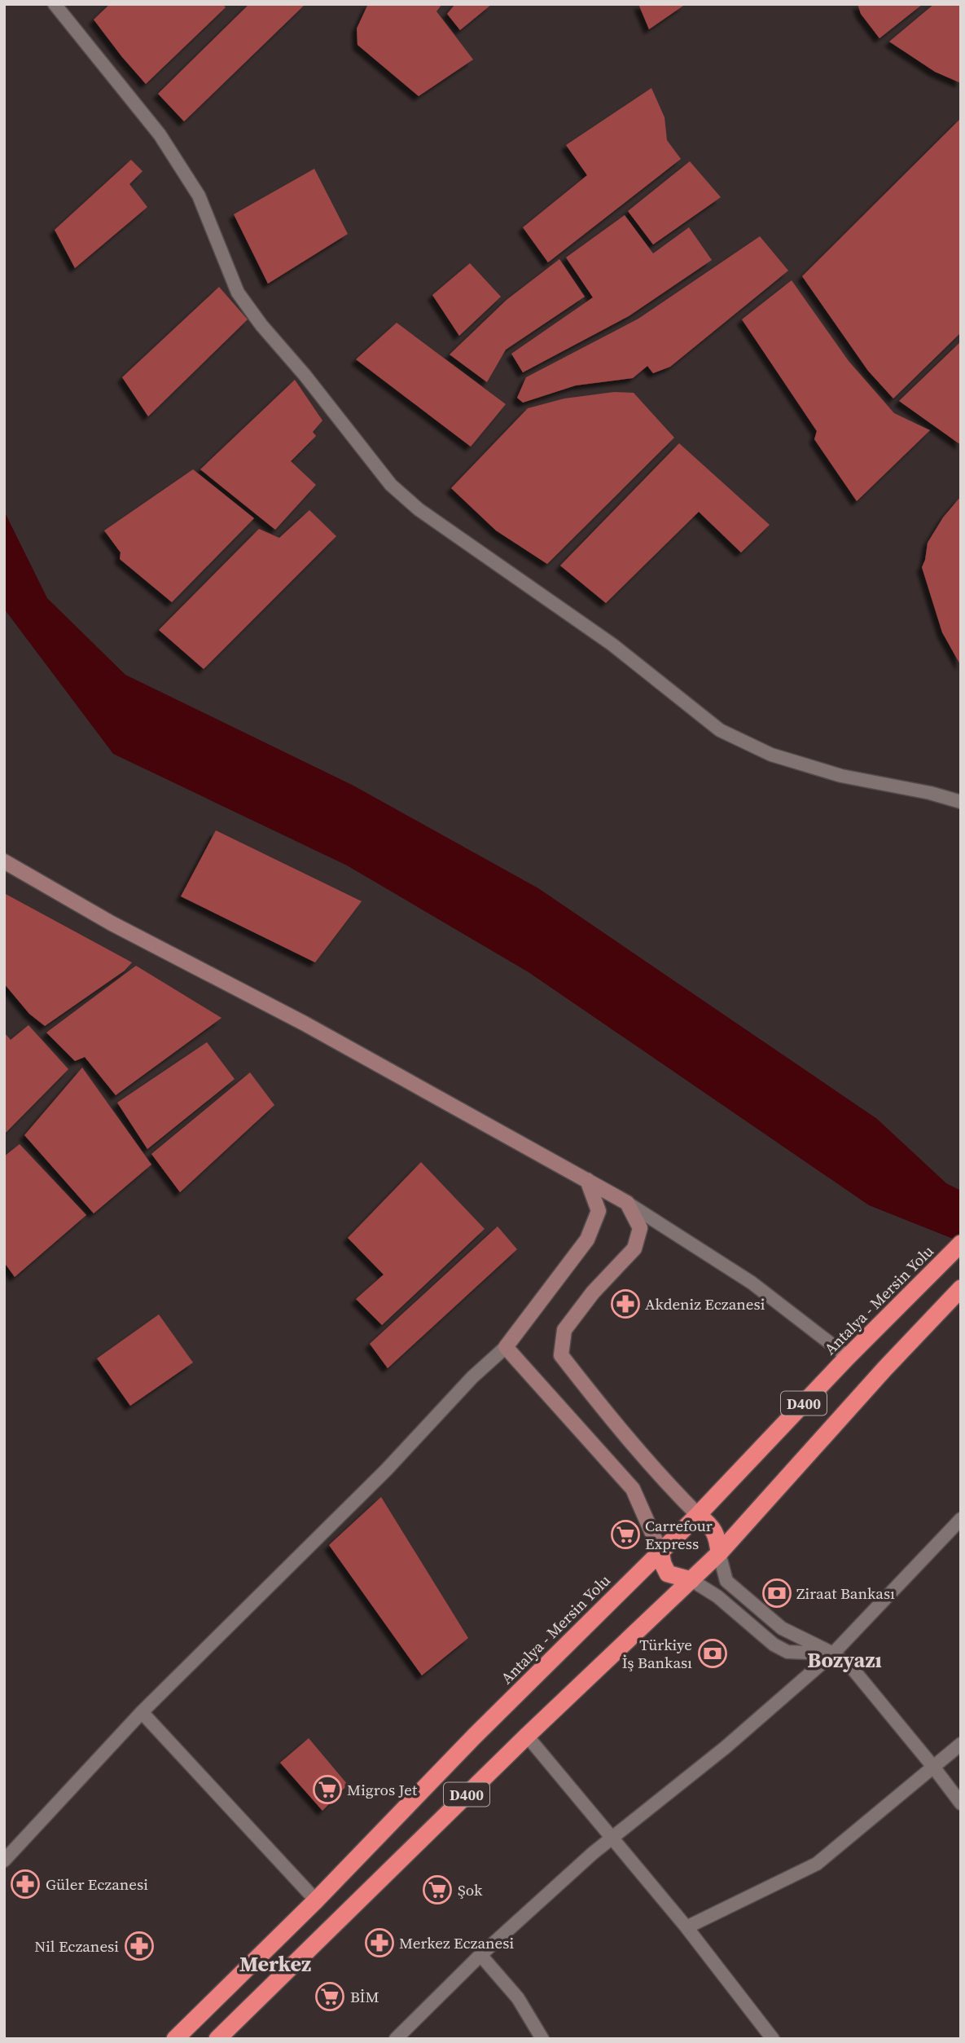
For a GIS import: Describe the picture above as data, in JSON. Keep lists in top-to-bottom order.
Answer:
{
  "streets": {
    "highway": ["Antalya - Mersin Yolu", "D400"]
  },
  "crossings": [
    ["Antalya - Mersin Yolu", "D400"]
  ],
  "districts": ["Bozyazı", "Merkez"],
  "places": {
    "pharmacy": [
      "Akdeniz Eczanesi",
      "Güler Eczanesi",
      "Merkez Eczanesi",
      "Nil Eczanesi"
    ],
    "supermarket": [
      "Carrefour Express",
      "Migros Jet",
      "Şok",
      "BİM"
    ],
    "bank": ["Ziraat Bankası", "Türkiye İş Bankası"]
  }
}
